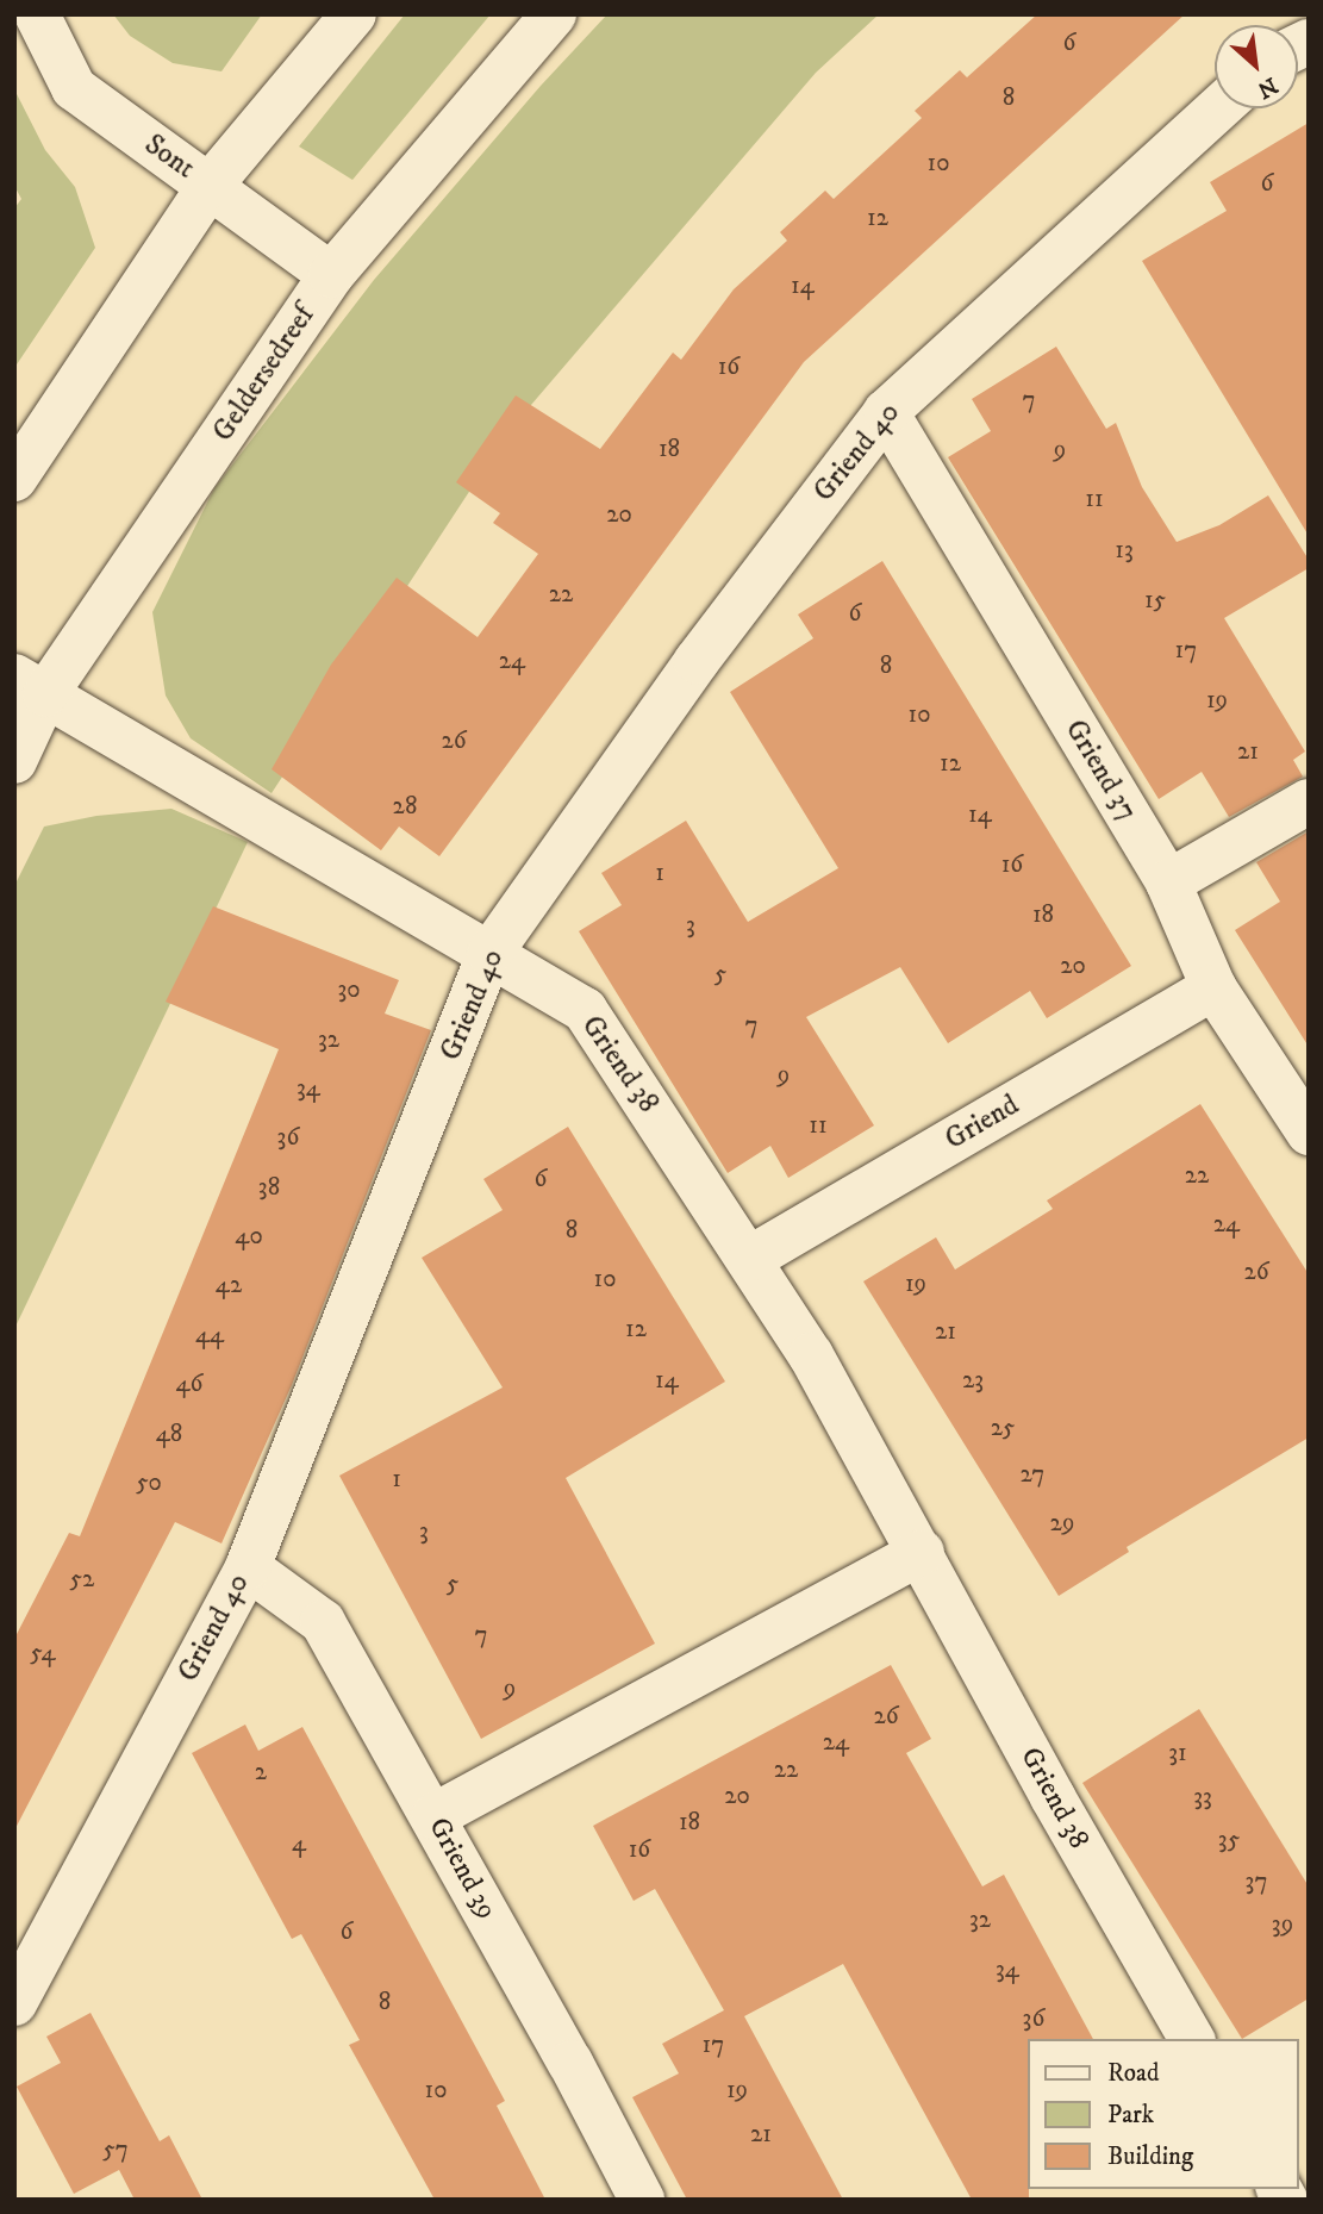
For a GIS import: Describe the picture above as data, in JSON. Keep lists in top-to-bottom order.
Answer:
{
  "streets": {
    "street": [
      "Sont",
      "Geldersedreef",
      "Griend 40",
      "Griend 37",
      "Griend 38",
      "Griend",
      "Griend 39"
    ]
  },
  "crossings": [
    ["Sont", "Geldersedreef"],
    ["Geldersedreef", "Griend 38"],
    ["Griend 40", "Griend 37"],
    ["Griend 40", "Griend 38"],
    ["Griend 40", "Griend 39"],
    ["Griend 37", "Griend"],
    ["Griend 38", "Griend"]
  ],
  "house_numbers": [
    "6",
    "8",
    "10",
    "6",
    "12",
    "14",
    "16",
    "7",
    "18",
    "9",
    "11",
    "20",
    "13",
    "22",
    "15",
    "6",
    "17",
    "24",
    "8",
    "19",
    "10",
    "26",
    "21",
    "12",
    "28",
    "14",
    "16",
    "1",
    "18",
    "3",
    "20",
    "5",
    "30",
    "7",
    "32",
    "9",
    "34",
    "11",
    "36",
    "22",
    "6",
    "38",
    "24",
    "8",
    "40",
    "26",
    "10",
    "19",
    "42",
    "12",
    "21",
    "44",
    "14",
    "23",
    "46",
    "25",
    "48",
    "27",
    "1",
    "50",
    "29",
    "3",
    "52",
    "5",
    "7",
    "54",
    "9",
    "26",
    "24",
    "31",
    "22",
    "2",
    "20",
    "33",
    "18",
    "35",
    "4",
    "16",
    "37",
    "32",
    "39",
    "6",
    "34",
    "8",
    "36",
    "17",
    "10",
    "19",
    "21",
    "57"
  ],
  "legend": ["Road", "Park", "Building"],
  "north": "bottom right"
}
